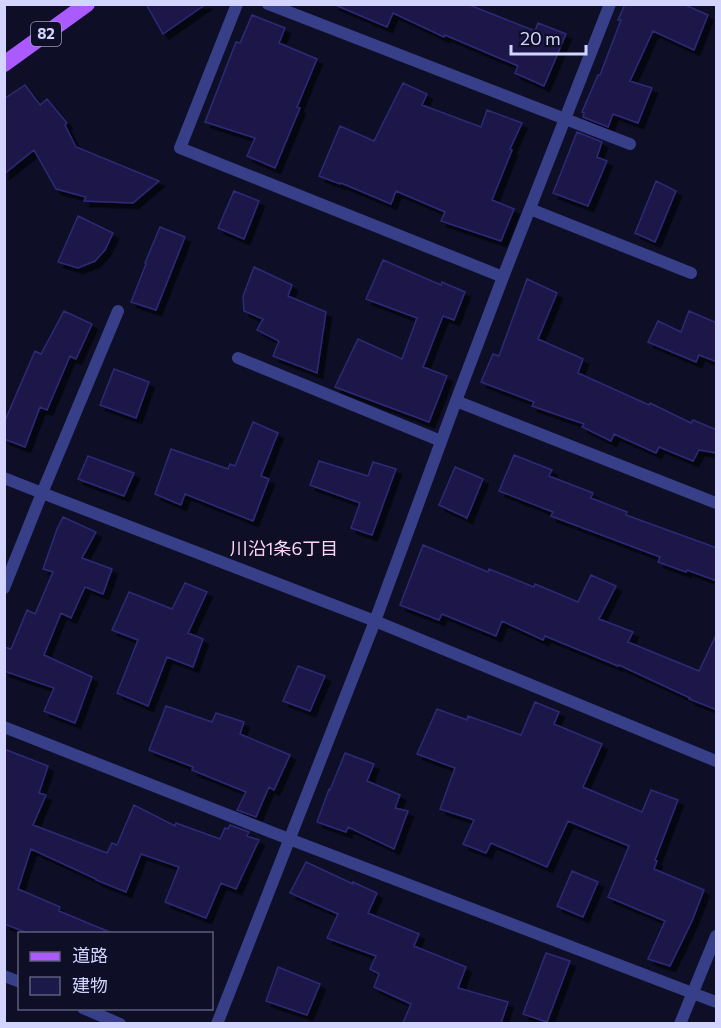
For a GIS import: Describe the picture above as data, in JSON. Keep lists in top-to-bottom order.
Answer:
{
  "streets": {
    "main road": ["82"]
  },
  "districts": ["川沿1条6丁目"],
  "legend": ["道路", "建物"],
  "scale_bar": "20 m"
}
